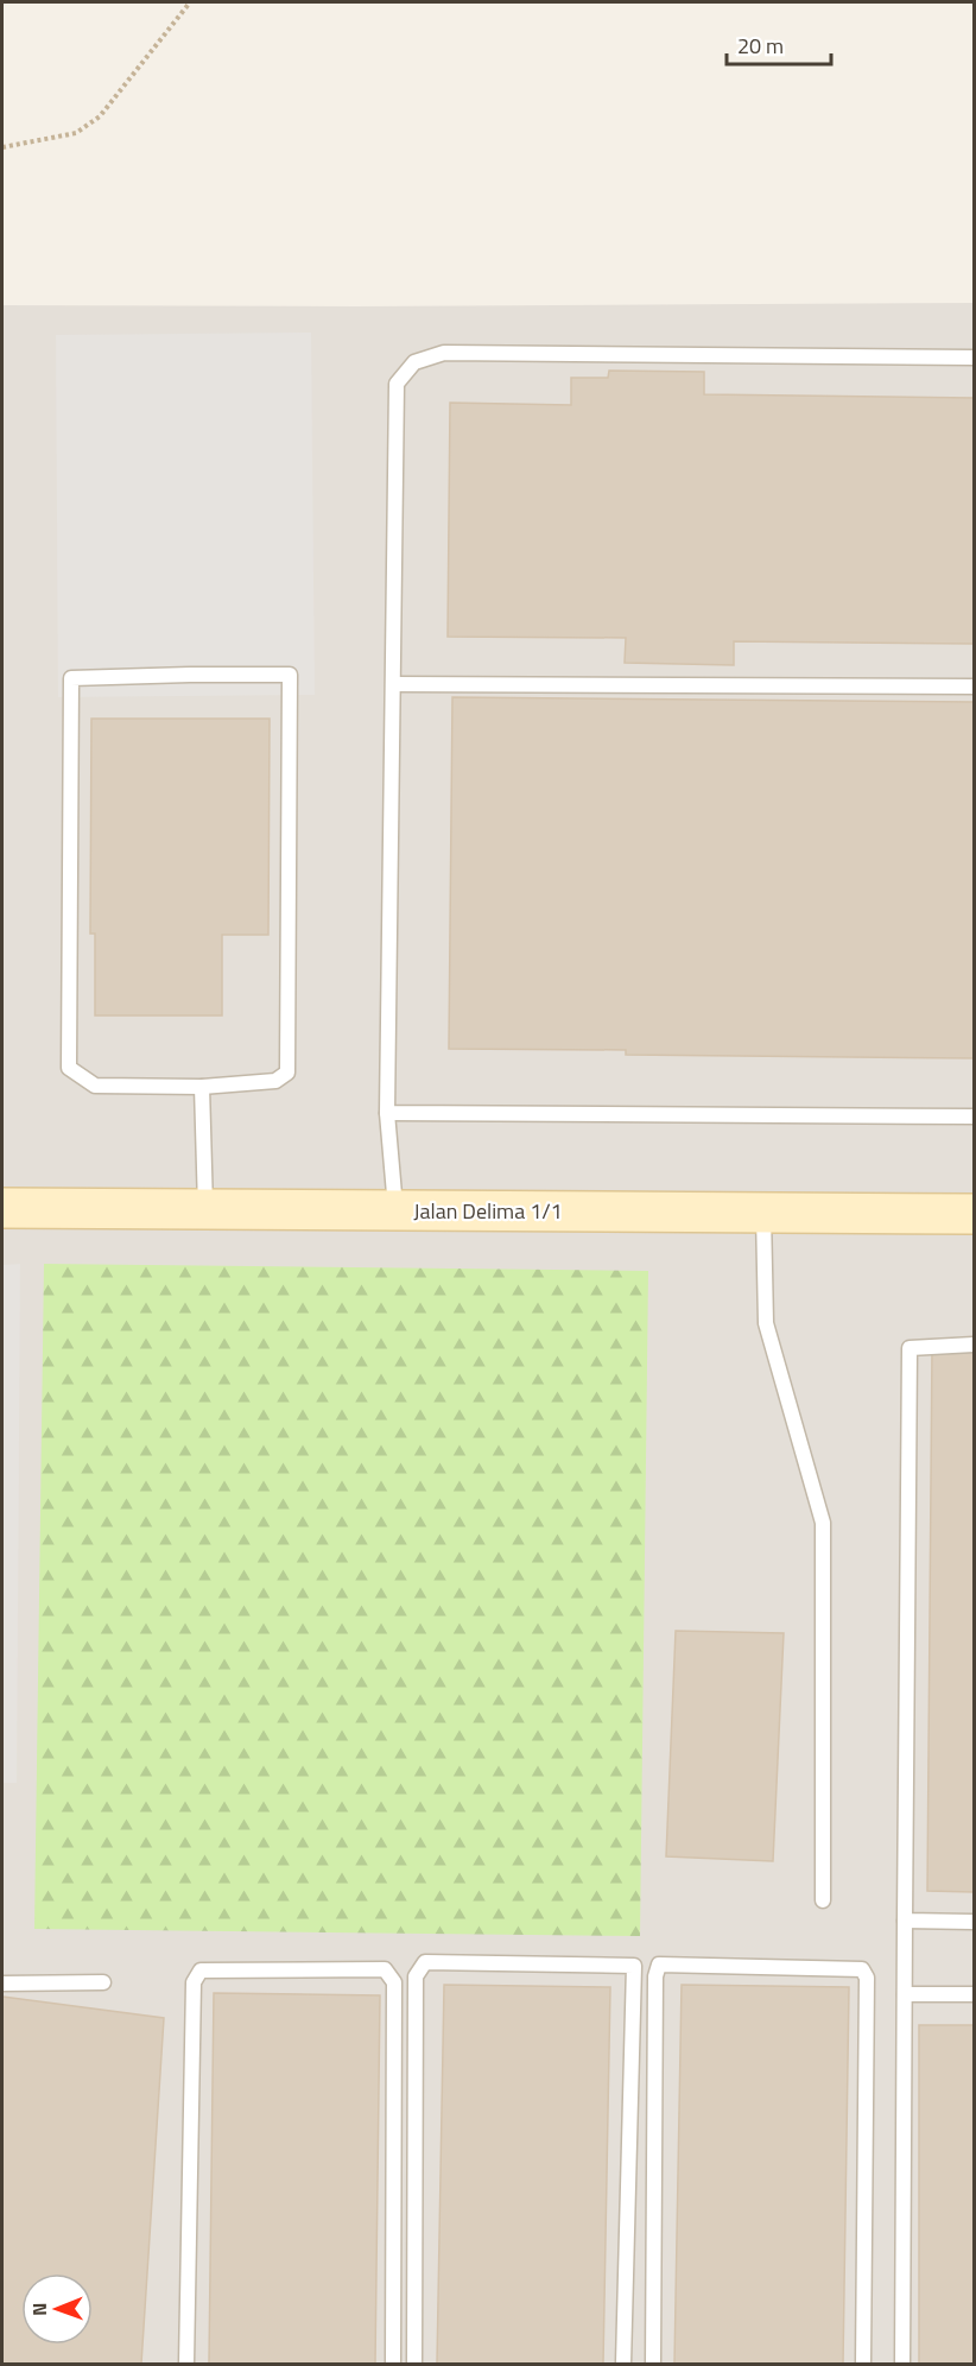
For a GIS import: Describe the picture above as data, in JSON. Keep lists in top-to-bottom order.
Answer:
{
  "streets": {
    "street": ["Jalan Delima 1/1"]
  },
  "scale_bar": "20 m",
  "north": "left"
}
